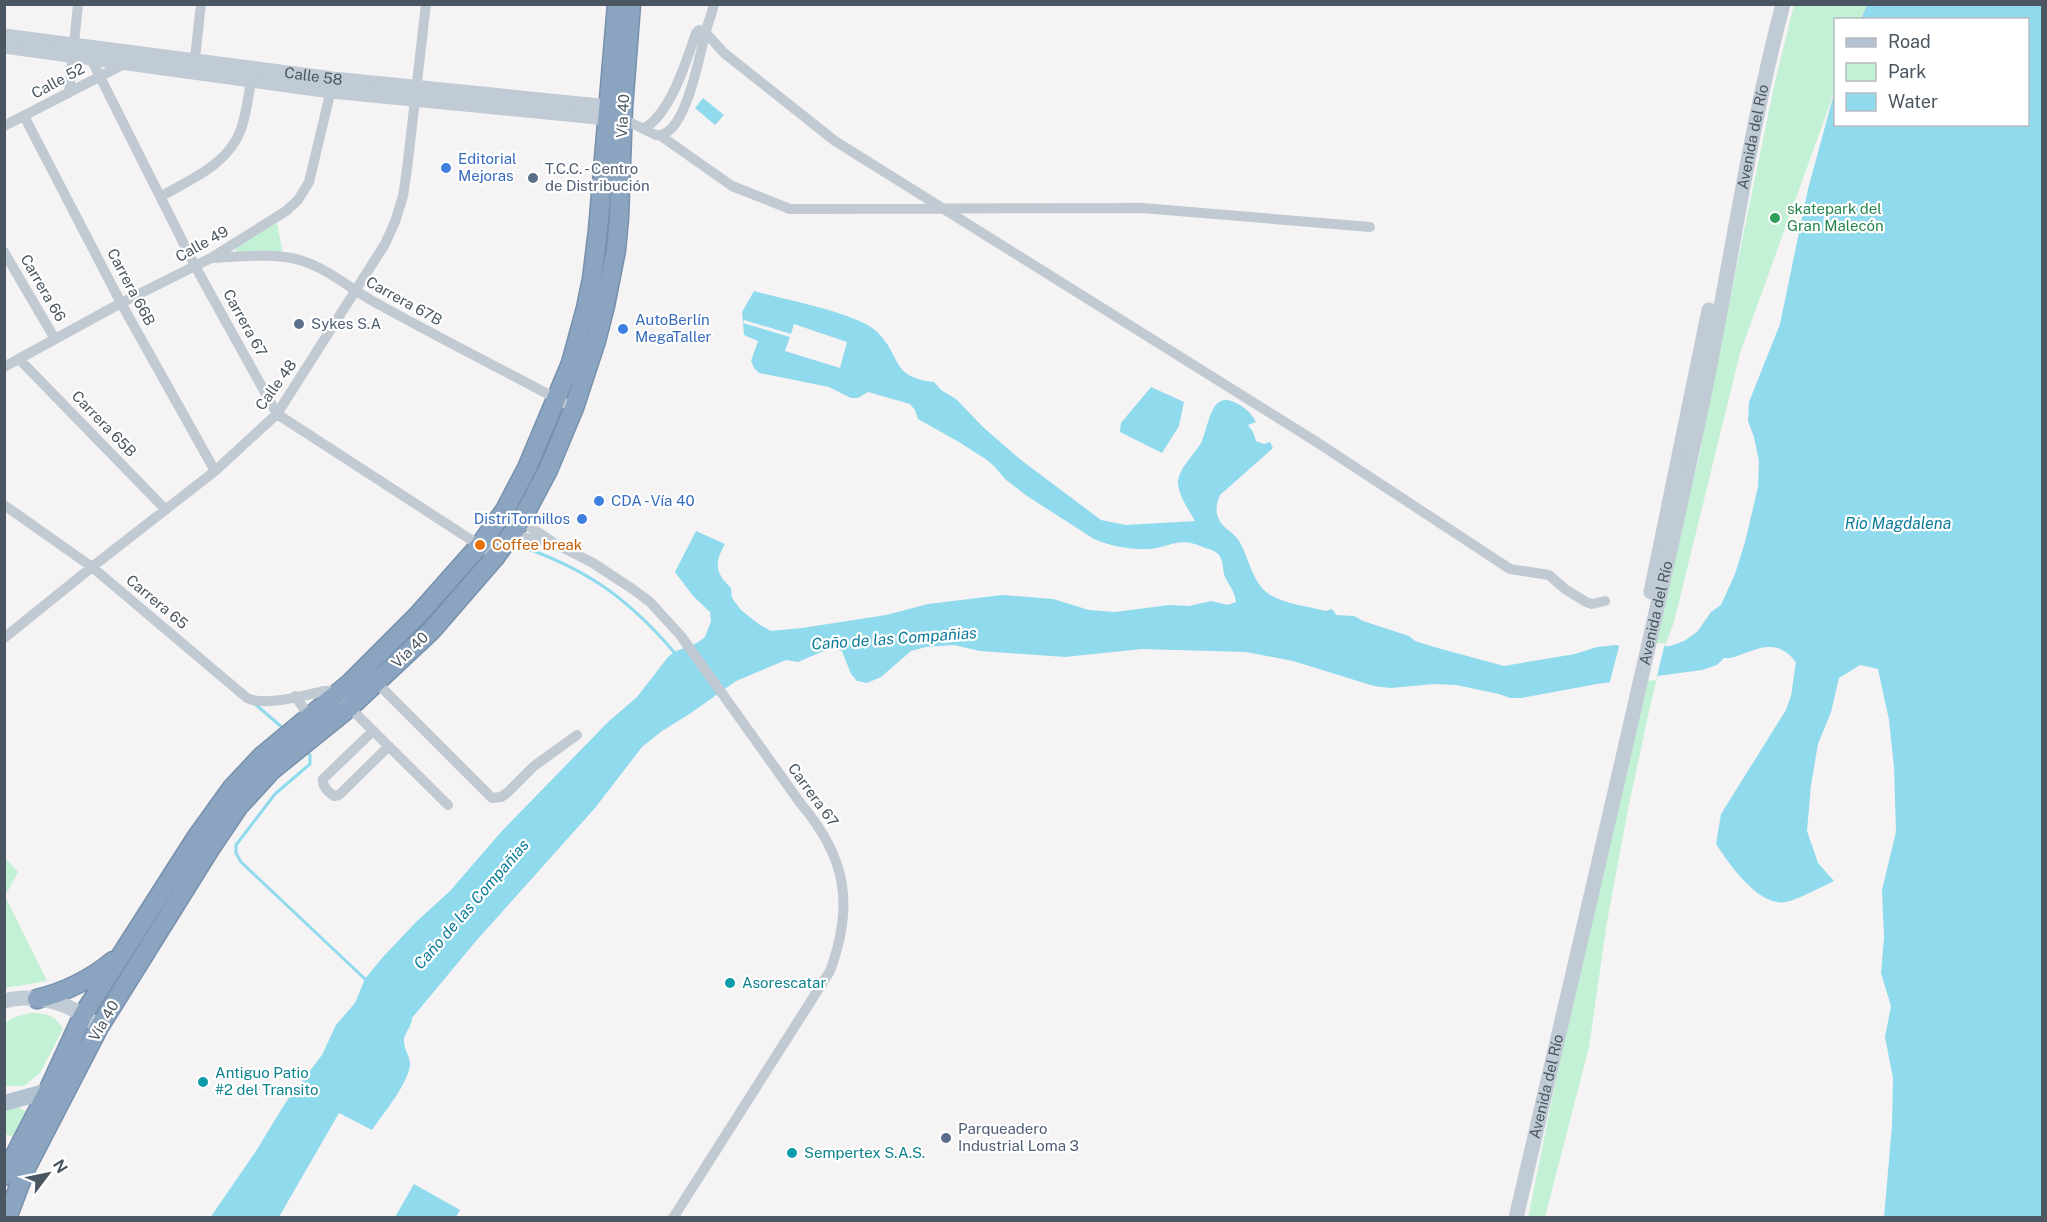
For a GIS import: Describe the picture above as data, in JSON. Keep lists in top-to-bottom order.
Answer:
{
  "streets": {
    "highway": ["Vía 40"],
    "main road": ["Calle 58", "Avenida del Río"],
    "street": [
      "Calle 52",
      "Calle 49",
      "Carrera 66B",
      "Carrera 66",
      "Carrera 67B",
      "Carrera 67",
      "Calle 48",
      "Carrera 65B",
      "Carrera 65"
    ]
  },
  "crossings": [
    ["Calle 58", "Calle 52"],
    ["Calle 58", "Vía 40"],
    ["Calle 58", "Calle 49"],
    ["Calle 58", "Carrera 67"],
    ["Calle 58", "Calle 48"],
    ["Calle 52", "Carrera 66B"],
    ["Calle 52", "Carrera 67"],
    ["Vía 40", "Carrera 67B"],
    ["Vía 40", "Carrera 67"],
    ["Vía 40", "Carrera 65"],
    ["Calle 49", "Carrera 66B"],
    ["Calle 49", "Carrera 66"],
    ["Calle 49", "Carrera 67B"],
    ["Calle 49", "Carrera 67"],
    ["Calle 49", "Carrera 65B"],
    ["Carrera 66B", "Calle 48"],
    ["Carrera 67B", "Calle 48"],
    ["Carrera 67", "Calle 48"],
    ["Calle 48", "Carrera 65B"],
    ["Calle 48", "Carrera 65"]
  ],
  "water": ["Río Magdalena", "Caño de las Compañias"],
  "places": [
    "Editorial Mejoras",
    "T.C.C. - Centro de Distribución",
    "skatepark del Gran Malecón",
    "Sykes S.A",
    "AutoBerlín MegaTaller",
    "CDA - Vía 40",
    "DistriTornillos",
    "Coffee break",
    "Asorescatar",
    "Antiguo Patio #2 del Transito",
    "Parqueadero Industrial Loma 3",
    "Sempertex S.A.S."
  ],
  "legend": ["Road", "Park", "Water"],
  "north": "top right"
}
